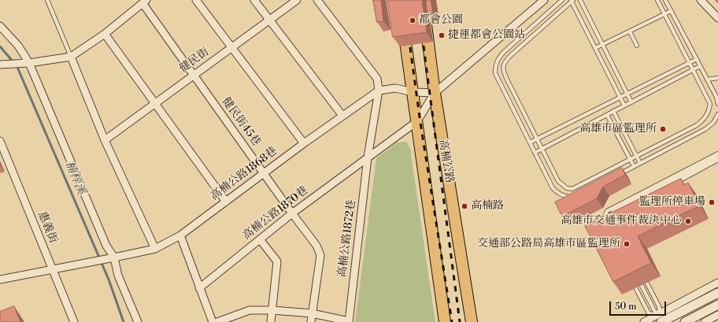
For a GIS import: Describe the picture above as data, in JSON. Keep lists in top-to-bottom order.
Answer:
{
  "streets": {
    "main road": ["高楠公路"],
    "street": [
      "健民街",
      "健民街45巷",
      "高楠公路1868巷",
      "高楠公路1870巷",
      "惠義街",
      "高楠公路1872巷"
    ]
  },
  "crossings": [
    ["健民街", "健民街45巷"],
    ["健民街45巷", "高楠公路1868巷"],
    ["健民街45巷", "高楠公路1870巷"],
    ["高楠公路", "高楠公路1870巷"],
    ["高楠公路1868巷", "惠義街"],
    ["高楠公路1868巷", "高楠公路1872巷"],
    ["高楠公路1870巷", "高楠公路1872巷"]
  ],
  "water": ["楠梓溪"],
  "places": [
    "都會公園",
    "捷運都會公園站",
    "高雄市區監理所",
    "監理所停車場",
    "高楠路",
    "高雄市交通事件裁決中心",
    "交通部公路局高雄市區監理所"
  ],
  "scale_bar": "50 m"
}
